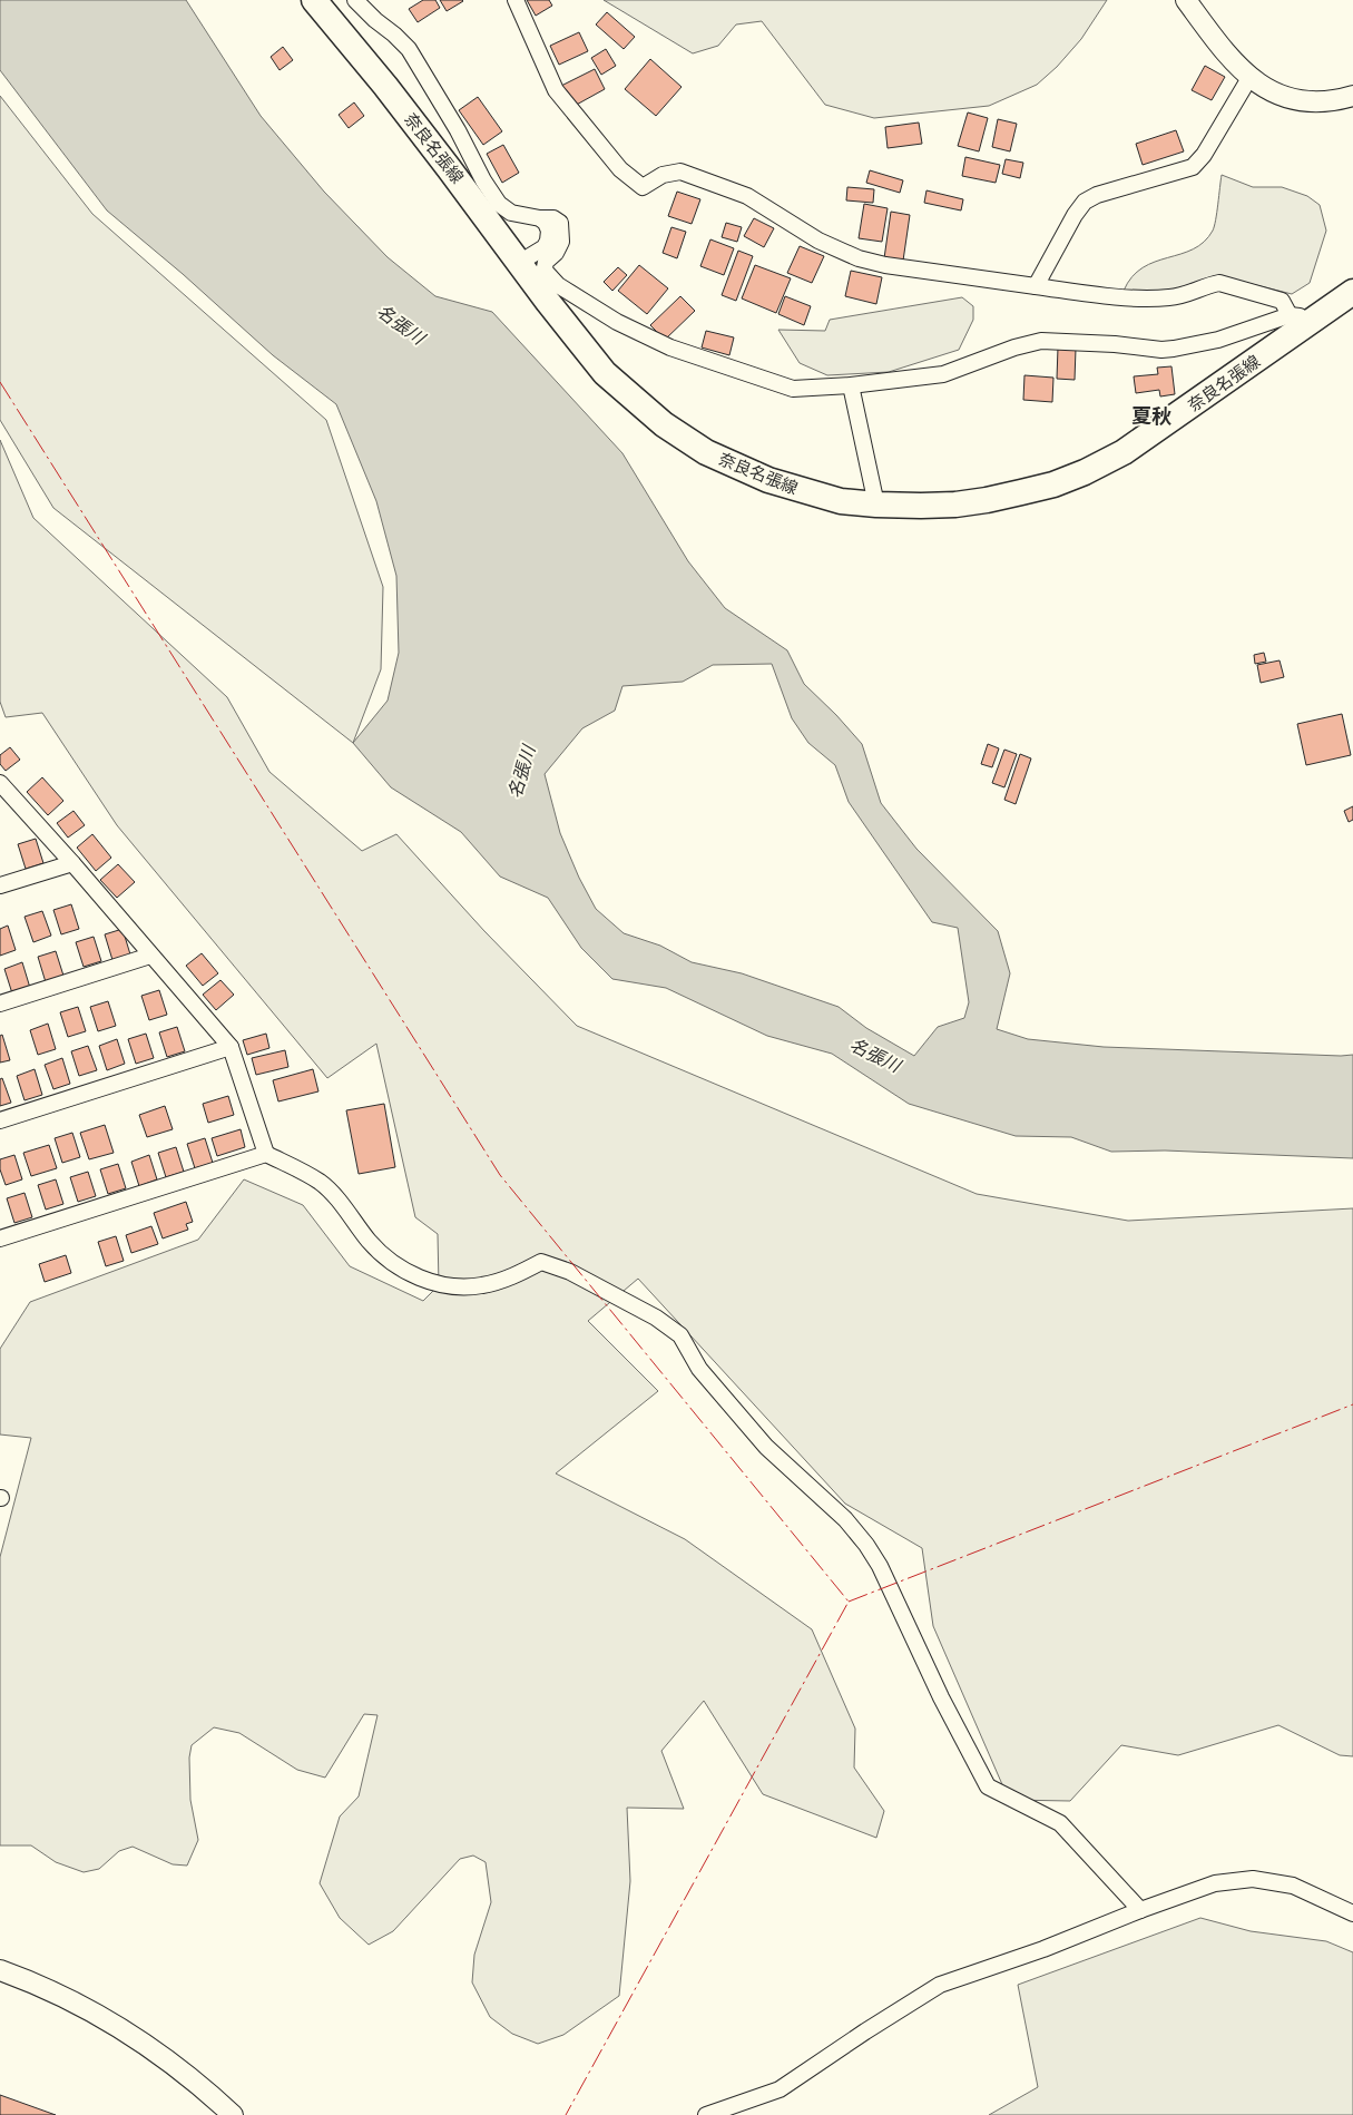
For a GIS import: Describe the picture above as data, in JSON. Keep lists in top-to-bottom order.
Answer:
{
  "streets": {
    "main road": ["奈良名張線"]
  },
  "districts": ["夏秋"],
  "water": ["名張川"]
}
